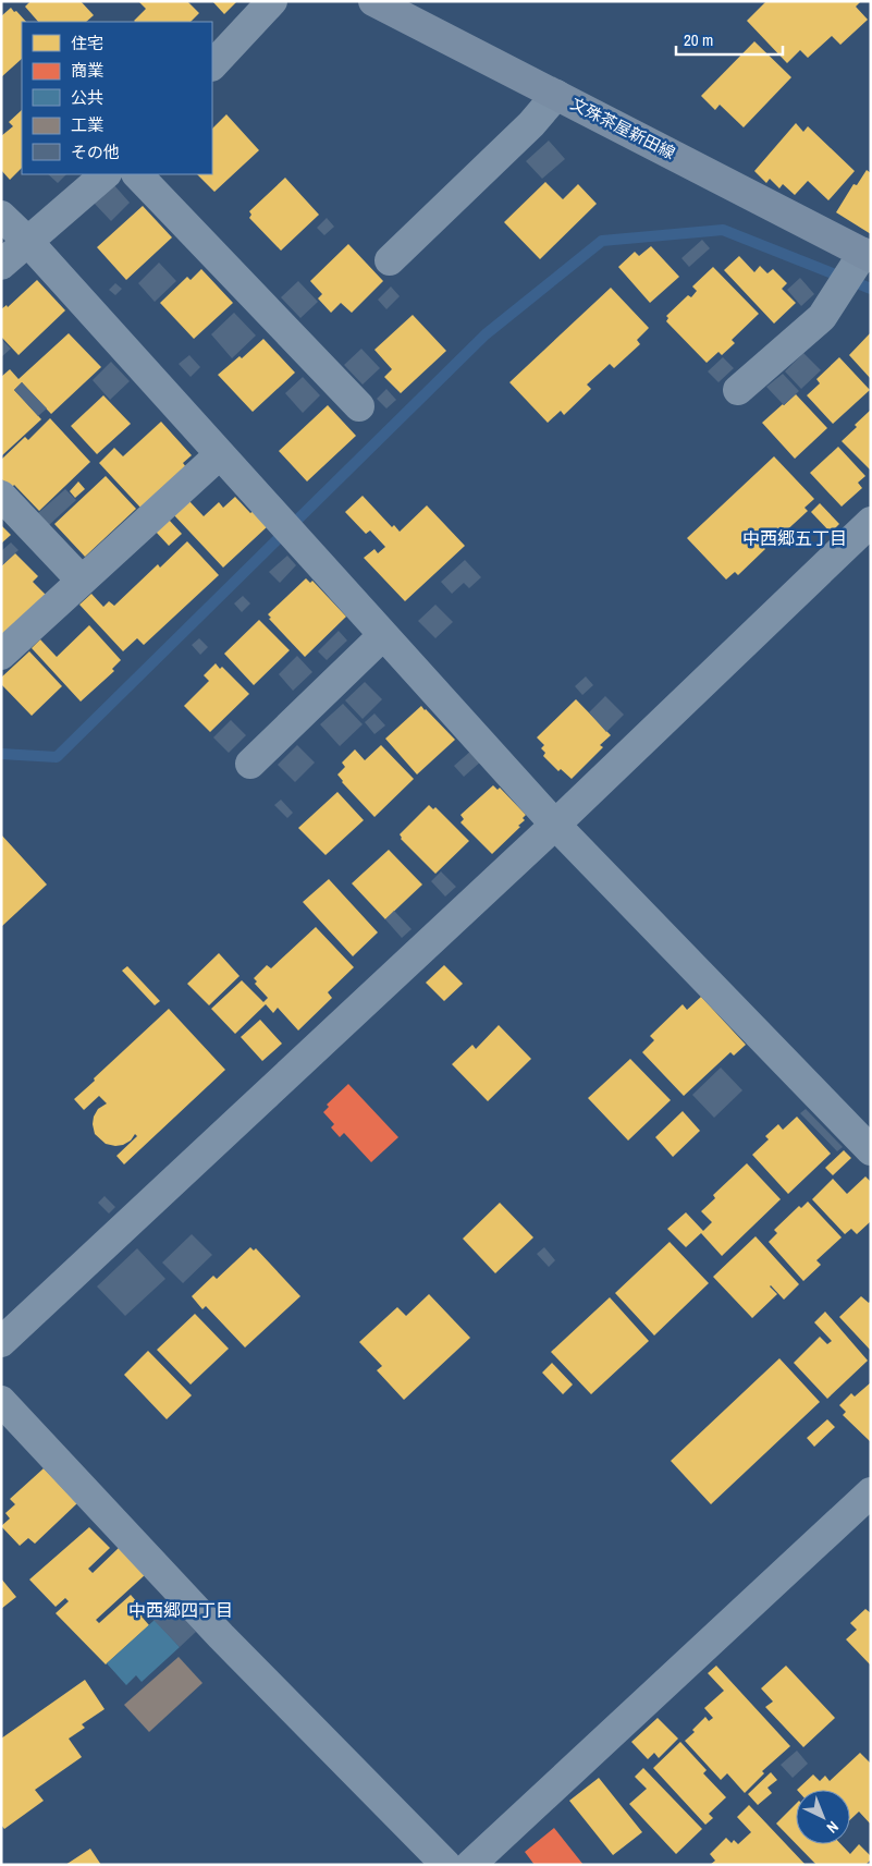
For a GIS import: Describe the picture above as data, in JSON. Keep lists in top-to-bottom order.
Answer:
{
  "streets": {
    "main road": ["文殊茶屋新田線"]
  },
  "districts": ["中西郷五丁目", "中西郷四丁目"],
  "legend": [
    "住宅",
    "商業",
    "公共",
    "工業",
    "その他"
  ],
  "scale_bar": "20 m",
  "north": "bottom right"
}
